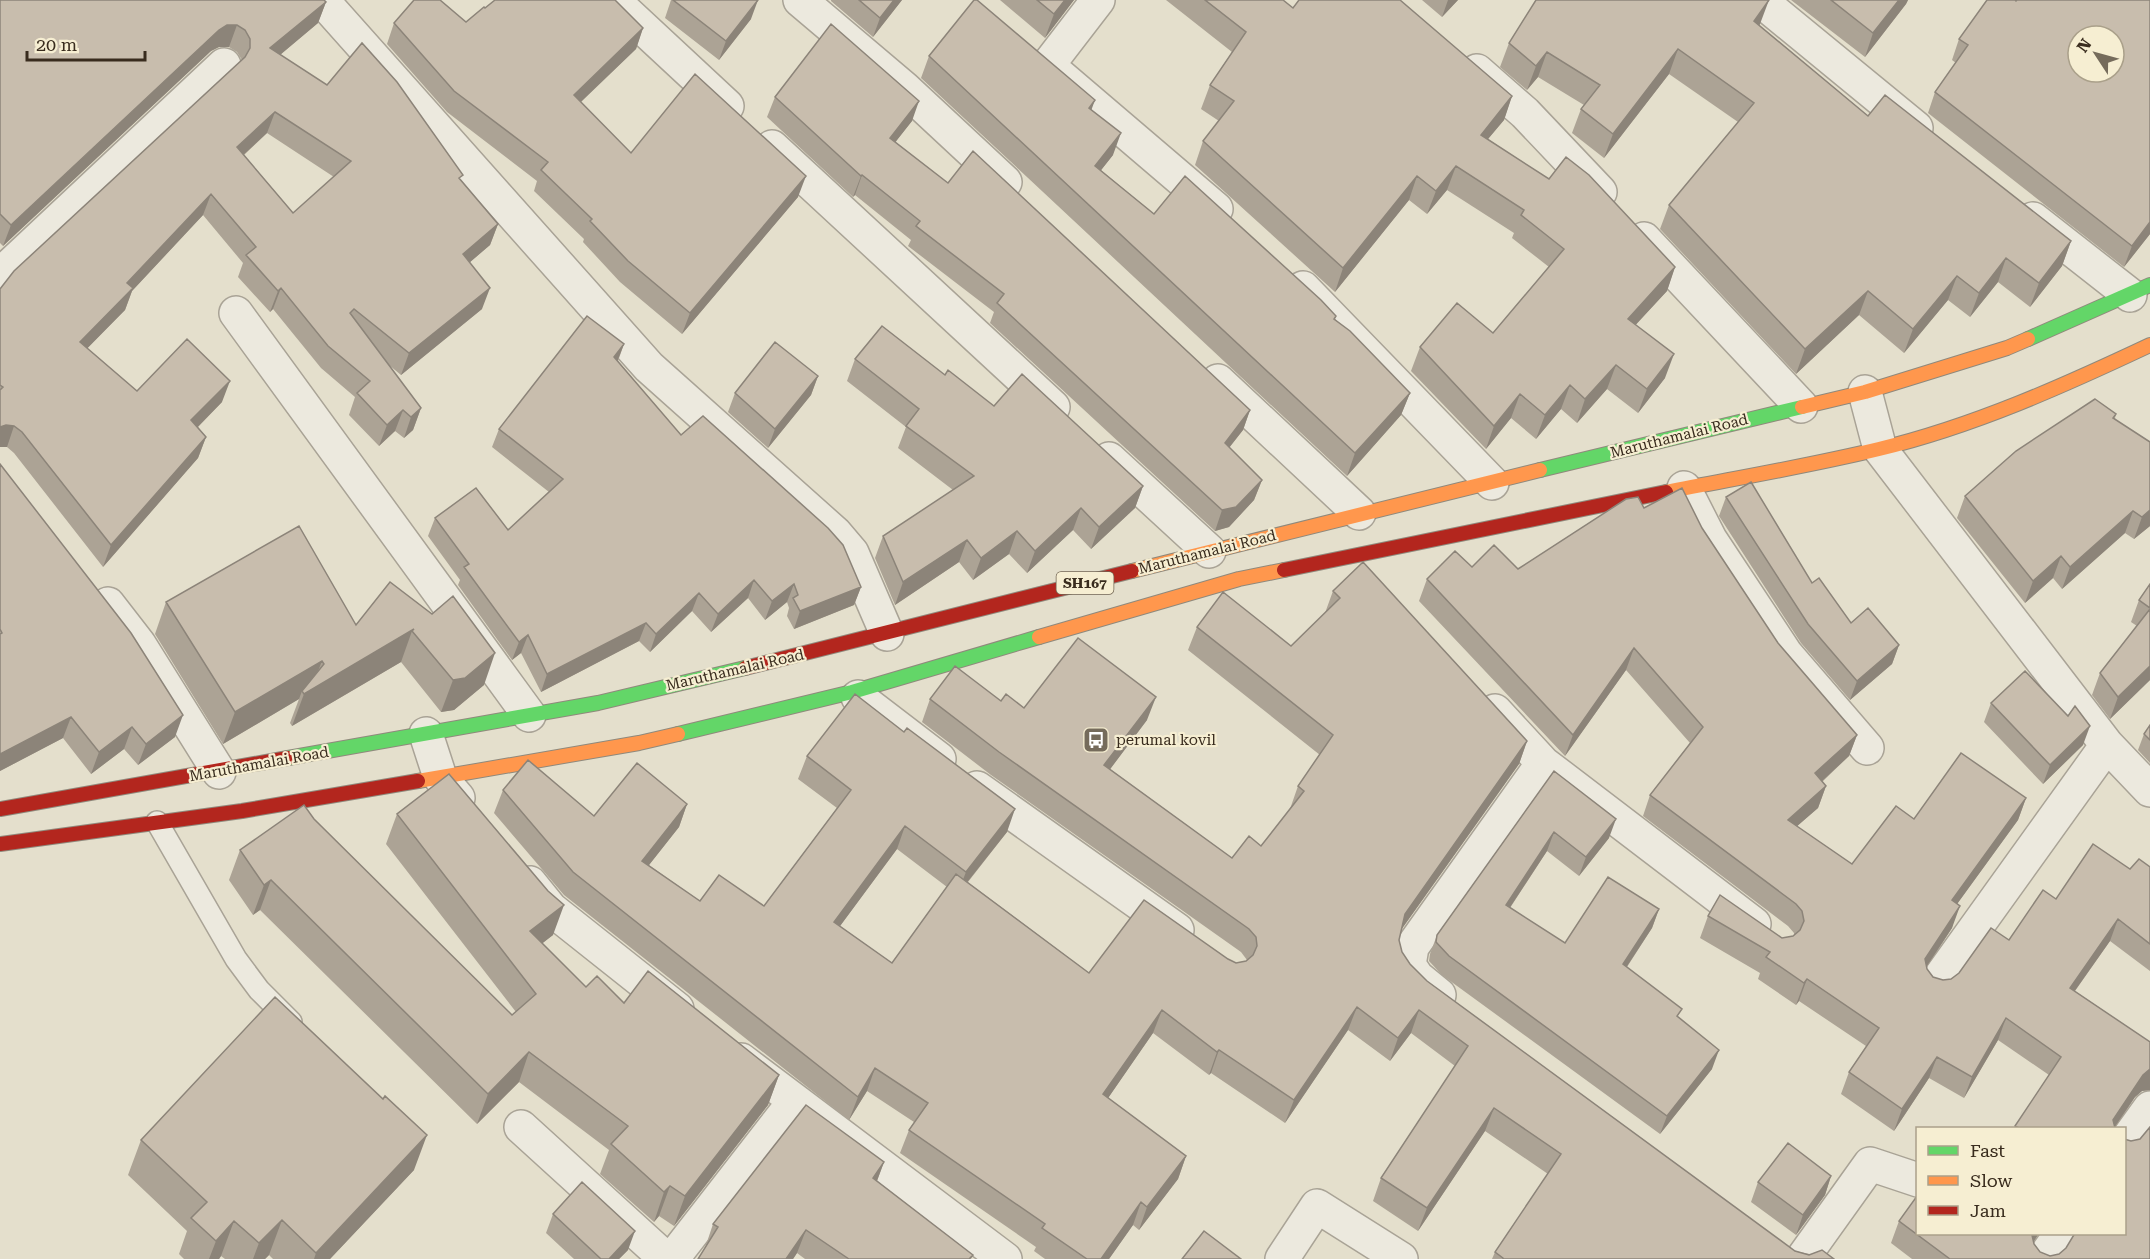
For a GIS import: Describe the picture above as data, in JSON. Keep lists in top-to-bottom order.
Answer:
{
  "streets": {
    "main road": ["Maruthamalai Road", "SH167"]
  },
  "places": {
    "bus stop": ["perumal kovil"]
  },
  "legend": ["Fast", "Slow", "Jam"],
  "scale_bar": "20 m",
  "north": "top left"
}
